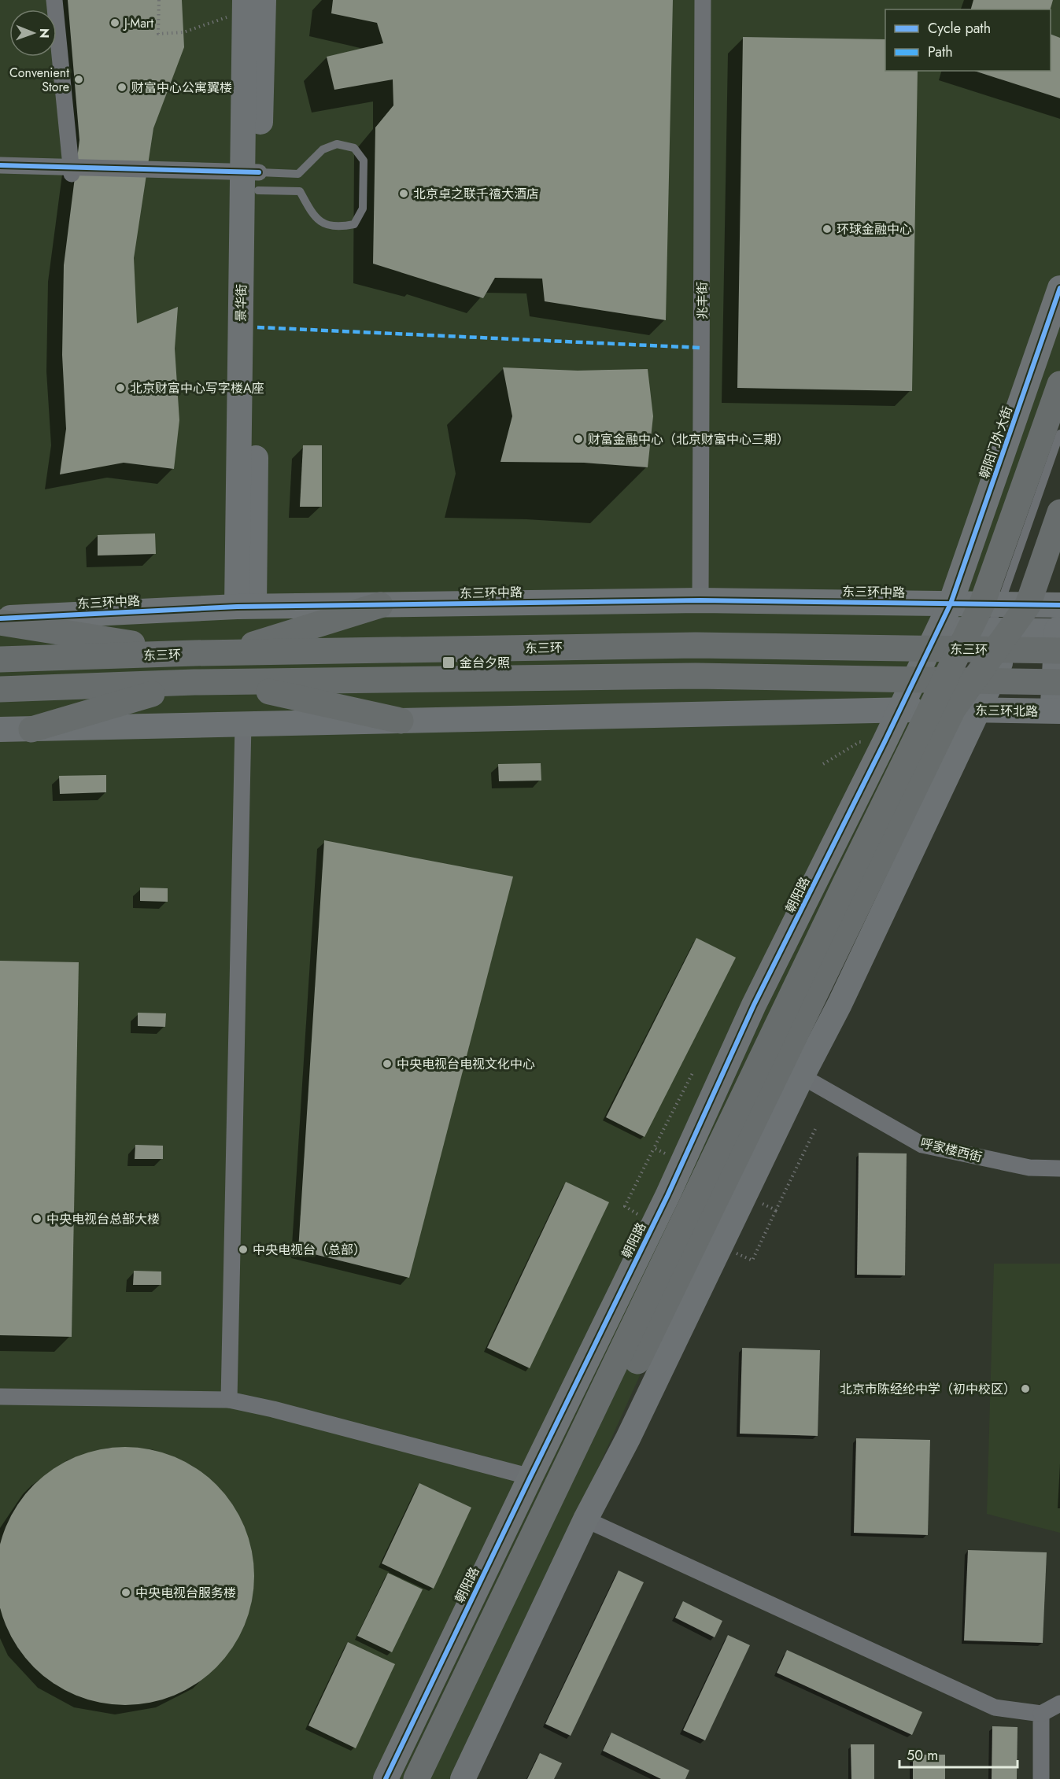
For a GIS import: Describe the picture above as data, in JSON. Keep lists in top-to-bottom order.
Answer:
{
  "streets": {
    "highway": ["东三环"],
    "street": [
      "兆丰街",
      "景华街",
      "朝阳门外大街",
      "东三环中路",
      "东三环北路",
      "朝阳路",
      "呼家楼西街"
    ]
  },
  "crossings": [
    ["兆丰街", "东三环中路"],
    ["景华街", "东三环中路"],
    ["朝阳门外大街", "东三环中路"],
    ["朝阳门外大街", "朝阳路"],
    ["东三环北路", "朝阳路"]
  ],
  "places": {
    "other": [
      "J-Mart",
      "Convenient Store",
      "财富中心公寓翼楼",
      "北京卓之联千禧大酒店",
      "环球金融中心",
      "北京财富中心写字楼A座",
      "财富金融中心（北京财富中心三期）",
      "中央电视台电视文化中心",
      "中央电视台总部大楼",
      "中央电视台（总部）",
      "北京市陈经纶中学（初中校区）",
      "中央电视台服务楼"
    ],
    "transit": ["金台夕照"]
  },
  "legend": ["Cycle path", "Path"],
  "scale_bar": "50 m",
  "north": "right"
}
